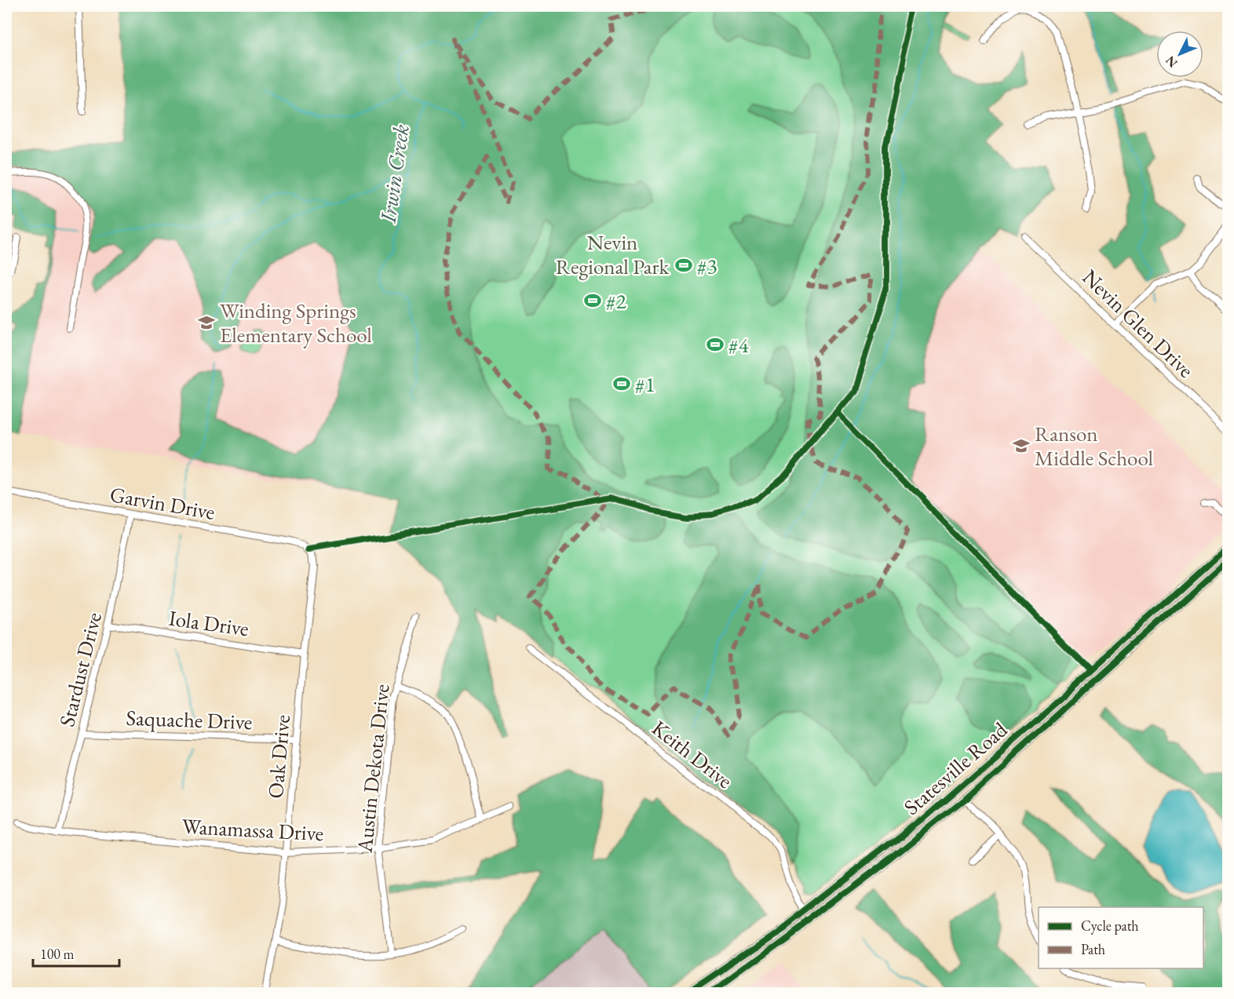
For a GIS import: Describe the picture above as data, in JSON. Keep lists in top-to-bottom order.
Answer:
{
  "streets": {
    "main road": ["Statesville Road"],
    "street": [
      "Nevin Glen Drive",
      "Garvin Drive",
      "Iola Drive",
      "Stardust Drive",
      "Saquache Drive",
      "Keith Drive",
      "Oak Drive",
      "Austin Dekota Drive",
      "Wanamassa Drive"
    ]
  },
  "crossings": [
    ["Garvin Drive", "Stardust Drive"],
    ["Garvin Drive", "Oak Drive"],
    ["Iola Drive", "Stardust Drive"],
    ["Iola Drive", "Oak Drive"],
    ["Stardust Drive", "Saquache Drive"],
    ["Stardust Drive", "Wanamassa Drive"],
    ["Saquache Drive", "Oak Drive"],
    ["Keith Drive", "Statesville Road"],
    ["Oak Drive", "Wanamassa Drive"],
    ["Austin Dekota Drive", "Wanamassa Drive"]
  ],
  "water": ["Irwin Creek"],
  "parks": ["Nevin Regional Park"],
  "places": {
    "sports": [
      "#3",
      "#2",
      "#4",
      "#1"
    ],
    "school or university": ["Winding Springs Elementary School", "Ranson Middle School"]
  },
  "legend": ["Cycle path", "Path"],
  "scale_bar": "100 m",
  "north": "bottom left"
}
